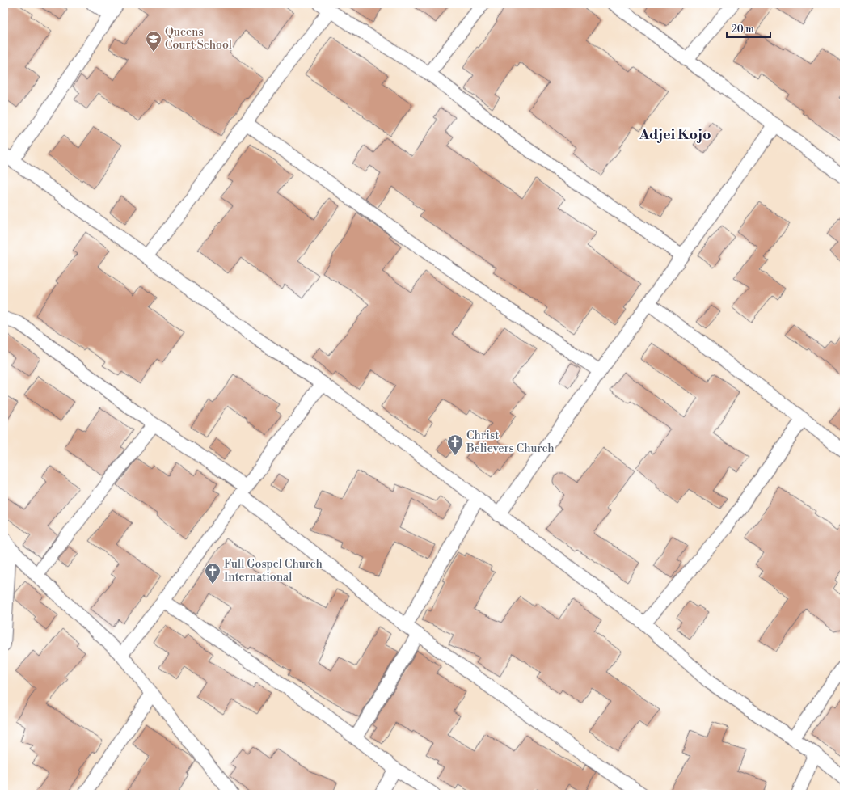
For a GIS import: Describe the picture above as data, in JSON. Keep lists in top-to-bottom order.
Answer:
{
  "districts": ["Adjei Kojo"],
  "places": {
    "school or university": ["Queens Court School"],
    "church": ["Christ Believers Church", "Full Gospel Church International"]
  },
  "scale_bar": "20 m"
}
